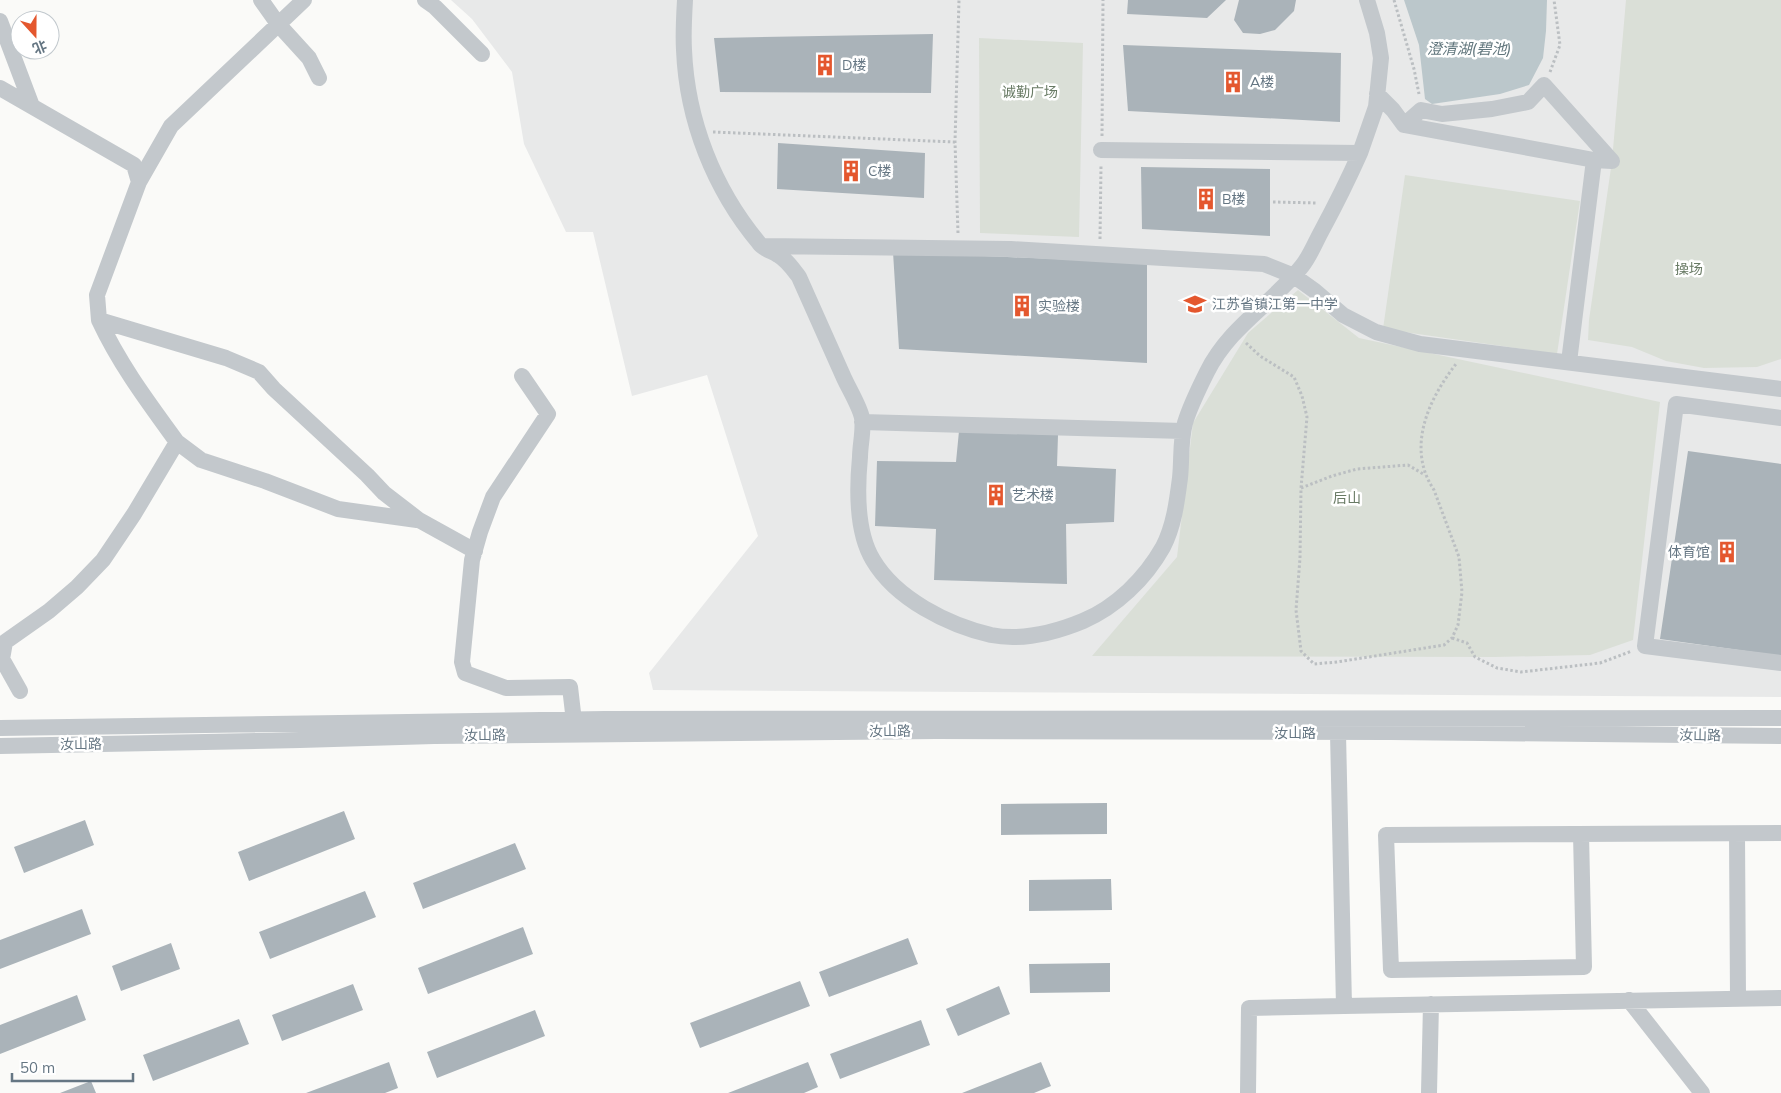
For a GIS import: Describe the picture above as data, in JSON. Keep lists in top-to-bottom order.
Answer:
{
  "streets": {
    "street": ["汝山路"]
  },
  "water": ["澄清湖(碧池)"],
  "parks": ["诚勤广场", "操场", "后山"],
  "places": {
    "building": [
      "D楼",
      "A楼",
      "C楼",
      "B楼",
      "实验楼",
      "艺术楼",
      "体育馆"
    ],
    "school or university": ["江苏省镇江第一中学"]
  },
  "scale_bar": "50 m",
  "north": "bottom"
}
